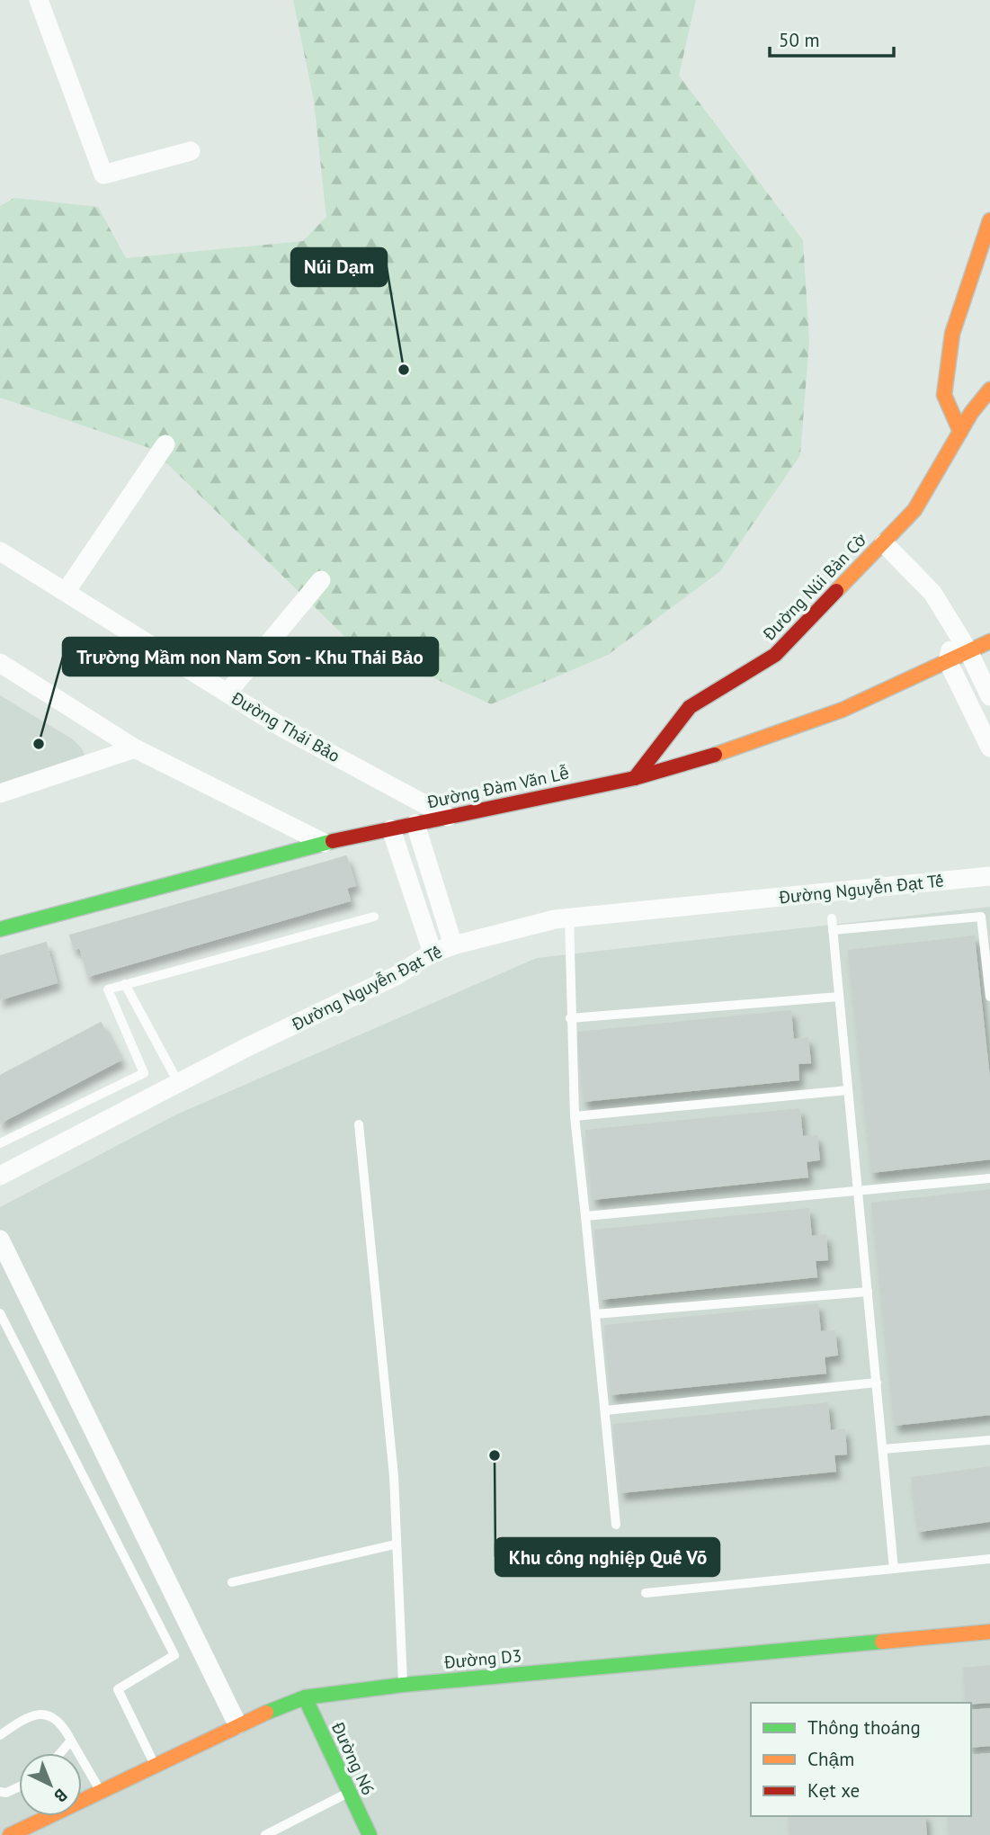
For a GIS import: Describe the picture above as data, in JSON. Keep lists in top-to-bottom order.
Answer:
{
  "streets": {
    "main road": [
      "Đường Núi Bàn Cờ",
      "Đường Đàm Văn Lễ",
      "Đường D3",
      "Đường N6"
    ],
    "street": ["Đường Thái Bảo", "Đường Nguyễn Đạt Tế"]
  },
  "crossings": [
    ["Đường Núi Bàn Cờ", "Đường Đàm Văn Lễ"],
    ["Đường Thái Bảo", "Đường Đàm Văn Lễ"],
    ["Đường D3", "Đường N6"]
  ],
  "places": ["Núi Dạm", "Trường Mầm non Nam Sơn - Khu Thái Bảo", "Khu công nghiệp Quế Võ"],
  "legend": ["Thông thoáng", "Chậm", "Kẹt xe"],
  "scale_bar": "50 m",
  "north": "bottom right"
}
